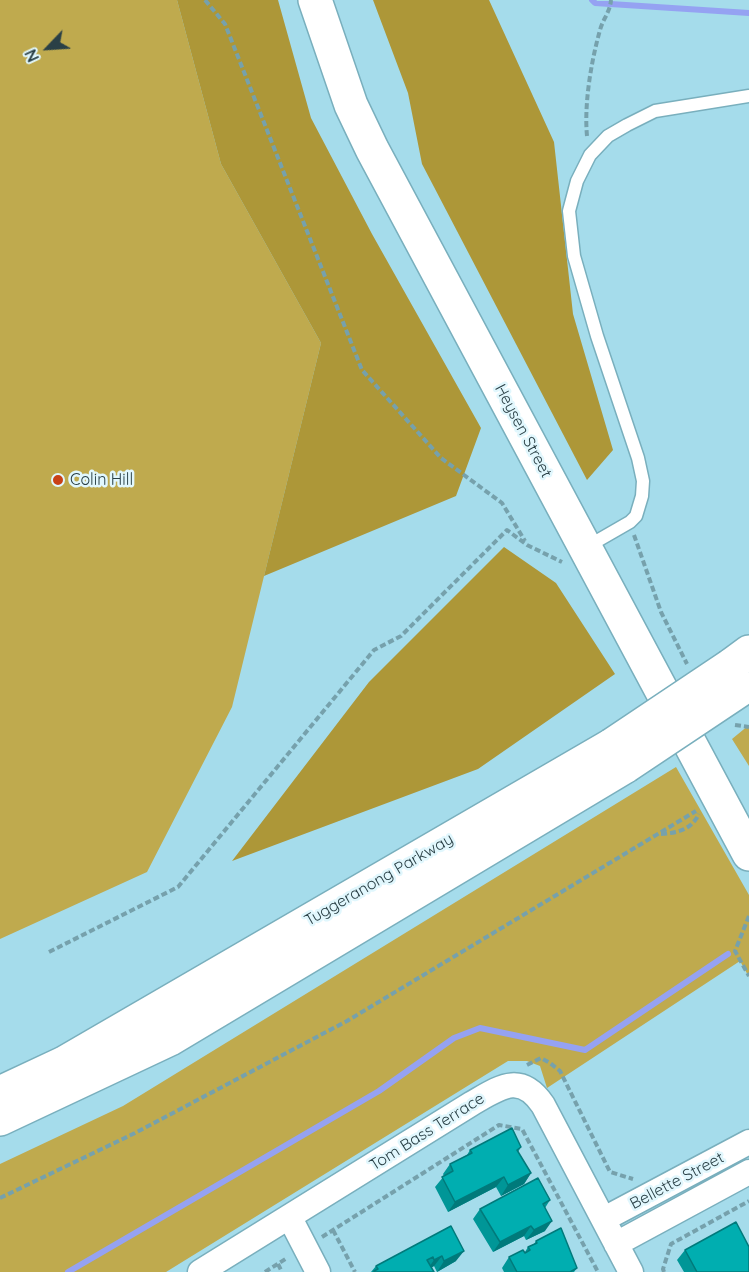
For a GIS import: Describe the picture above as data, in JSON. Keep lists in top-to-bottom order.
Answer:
{
  "streets": {
    "main road": ["Heysen Street", "Tuggeranong Parkway"],
    "street": ["Tom Bass Terrace", "Bellette Street"]
  },
  "crossings": [
    ["Tom Bass Terrace", "Bellette Street"]
  ],
  "places": ["Colin Hill"],
  "north": "bottom left"
}
